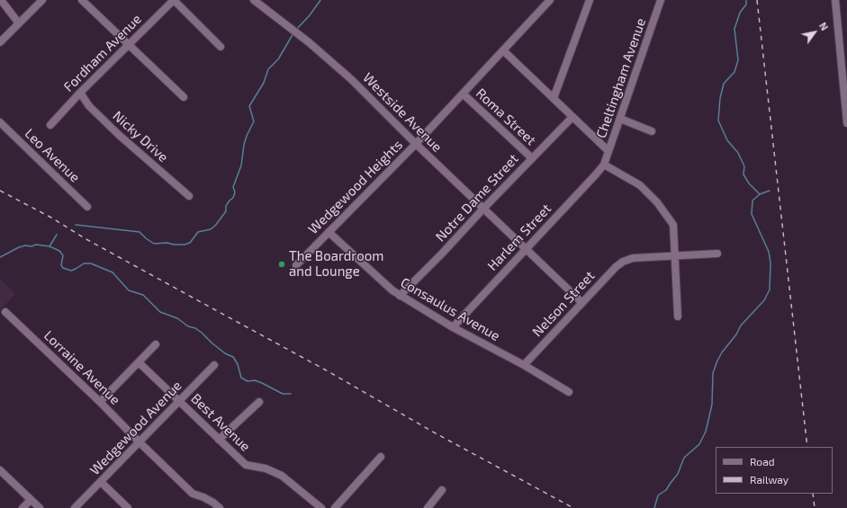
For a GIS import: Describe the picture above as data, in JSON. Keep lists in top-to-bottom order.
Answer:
{
  "streets": {
    "street": [
      "Fordham Avenue",
      "Cheltingham Avenue",
      "Westside Avenue",
      "Roma Street",
      "Nicky Drive",
      "Leo Avenue",
      "Wedgewood Heights",
      "Notre Dame Street",
      "Harlem Street",
      "Nelson Street",
      "Consaulus Avenue",
      "Lorraine Avenue",
      "Best Avenue",
      "Wedgewood Avenue"
    ]
  },
  "crossings": [
    ["Fordham Avenue", "Nicky Drive"],
    ["Cheltingham Avenue", "Harlem Street"],
    ["Westside Avenue", "Wedgewood Heights"],
    ["Westside Avenue", "Notre Dame Street"],
    ["Westside Avenue", "Harlem Street"],
    ["Westside Avenue", "Nelson Street"],
    ["Roma Street", "Wedgewood Heights"],
    ["Roma Street", "Notre Dame Street"],
    ["Wedgewood Heights", "Consaulus Avenue"],
    ["Notre Dame Street", "Consaulus Avenue"],
    ["Harlem Street", "Consaulus Avenue"],
    ["Nelson Street", "Consaulus Avenue"],
    ["Lorraine Avenue", "Wedgewood Avenue"],
    ["Best Avenue", "Wedgewood Avenue"]
  ],
  "places": ["The Boardroom and Lounge"],
  "legend": ["Road", "Railway"],
  "north": "top right"
}
